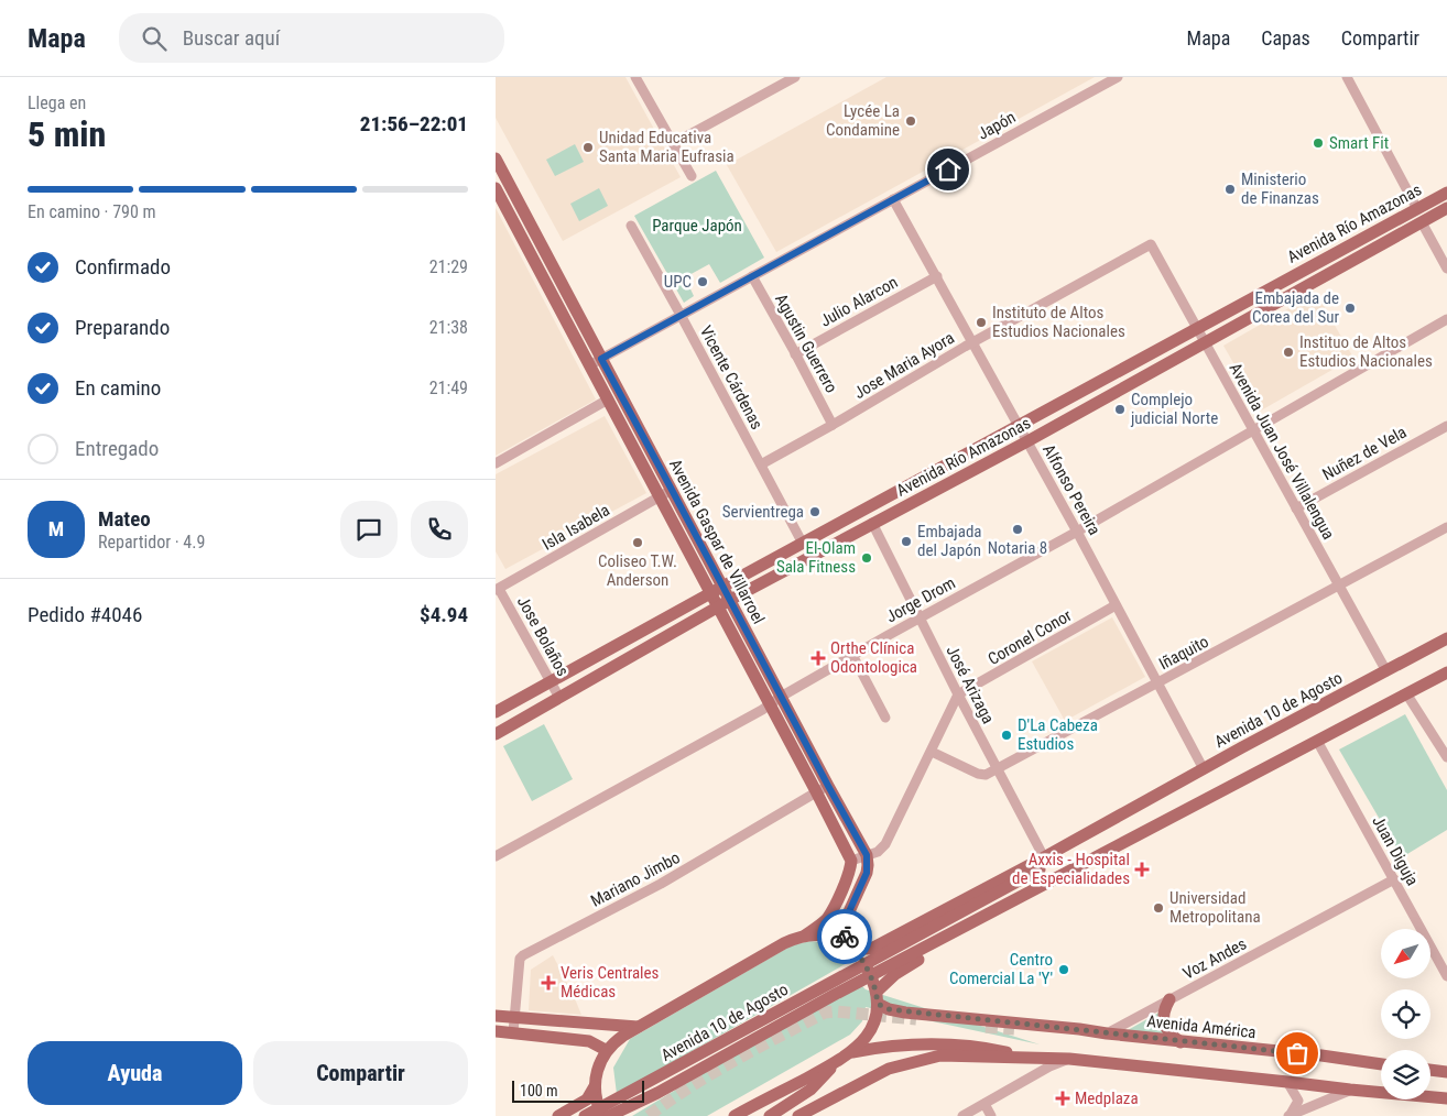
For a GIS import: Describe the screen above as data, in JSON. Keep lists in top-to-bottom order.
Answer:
{
  "streets": {
    "main road": [
      "Avenida Río Amazonas",
      "Avenida Gaspar de Villarroel",
      "Avenida 10 de Agosto",
      "Avenida América"
    ],
    "street": [
      "Japón",
      "Julio Alarcon",
      "Agustin Guerrero",
      "Jose Maria Ayora",
      "Vicente Cárdenas",
      "Avenida Juan José Villalengua",
      "Nuñez de Vela",
      "Alfonso Pereira",
      "Isla Isabela",
      "Jorge Drom",
      "Jose Bolaños",
      "Coronel Conor",
      "Iñaquito",
      "José Arizaga",
      "Juan Diguja",
      "Mariano Jimbo",
      "Voz Andes"
    ]
  },
  "crossings": [
    ["Japón", "Agustin Guerrero"],
    ["Japón", "Vicente Cárdenas"],
    ["Japón", "Alfonso Pereira"],
    ["Japón", "Avenida Gaspar de Villarroel"],
    ["Avenida Río Amazonas", "Vicente Cárdenas"],
    ["Avenida Río Amazonas", "Avenida Juan José Villalengua"],
    ["Avenida Río Amazonas", "Alfonso Pereira"],
    ["Avenida Río Amazonas", "Avenida Gaspar de Villarroel"],
    ["Avenida Río Amazonas", "Jose Bolaños"],
    ["Avenida Río Amazonas", "José Arizaga"],
    ["Julio Alarcon", "Agustin Guerrero"],
    ["Julio Alarcon", "Alfonso Pereira"],
    ["Agustin Guerrero", "Jose Maria Ayora"],
    ["Jose Maria Ayora", "Vicente Cárdenas"],
    ["Jose Maria Ayora", "Avenida Juan José Villalengua"],
    ["Jose Maria Ayora", "Alfonso Pereira"],
    ["Avenida Juan José Villalengua", "Nuñez de Vela"],
    ["Avenida Juan José Villalengua", "Jorge Drom"],
    ["Avenida Juan José Villalengua", "Iñaquito"],
    ["Avenida Juan José Villalengua", "Avenida 10 de Agosto"],
    ["Alfonso Pereira", "Jorge Drom"],
    ["Alfonso Pereira", "Coronel Conor"],
    ["Alfonso Pereira", "Iñaquito"],
    ["Alfonso Pereira", "Avenida 10 de Agosto"],
    ["Isla Isabela", "Avenida Gaspar de Villarroel"],
    ["Isla Isabela", "Jose Bolaños"],
    ["Avenida Gaspar de Villarroel", "Jorge Drom"],
    ["Avenida Gaspar de Villarroel", "Mariano Jimbo"],
    ["Jorge Drom", "José Arizaga"],
    ["Coronel Conor", "José Arizaga"],
    ["Iñaquito", "José Arizaga"],
    ["José Arizaga", "Avenida 10 de Agosto"],
    ["Avenida 10 de Agosto", "Juan Diguja"],
    ["Avenida 10 de Agosto", "Avenida América"],
    ["Juan Diguja", "Voz Andes"],
    ["Voz Andes", "Avenida América"]
  ],
  "parks": ["Parque Japón"],
  "places": {
    "other": [
      "Lycée La Condamine",
      "Smart Fit",
      "Unidad Educativa Santa Maria Eufrasia",
      "Ministerio de Finanzas",
      "UPC",
      "Embajada de Corea del Sur",
      "Instituto de Altos Estudios Nacionales",
      "Instituo de Altos Estudios Nacionales",
      "Complejo judicial Norte",
      "Servientrega",
      "Notaria 8",
      "Embajada del Japón",
      "Coliseo T.W. Anderson",
      "El-Olam Sala Fitness",
      "D'La Cabeza Estudios",
      "Universidad Metropolitana",
      "Centro Comercial La 'Y'"
    ],
    "health": [
      "Orthe Clínica Odontologica",
      "Axxis - Hospital de Especialidades",
      "Veris Centrales Médicas",
      "Medplaza"
    ]
  },
  "scale_bar": "100 m",
  "north": "bottom left",
  "page": {
    "header": "Mapa",
    "search": "Buscar aquí",
    "nav": ["Mapa", "Capas", "Compartir"],
    "heading": ["5 min", "Llega en", "21:56–22:01"],
    "panel": [
      "Mateo",
      "Repartidor · 4.9",
      "Pedido #4046",
      "$4.94"
    ],
    "bar": "En camino · 790 m",
    "list": [
      ["Confirmado", "21:29"],
      ["Preparando", "21:38"],
      ["En camino", "21:49"],
      "Entregado"
    ],
    "round": "M",
    "buttons": ["Ayuda", "Compartir"],
    "scale": "100 m"
  }
}
